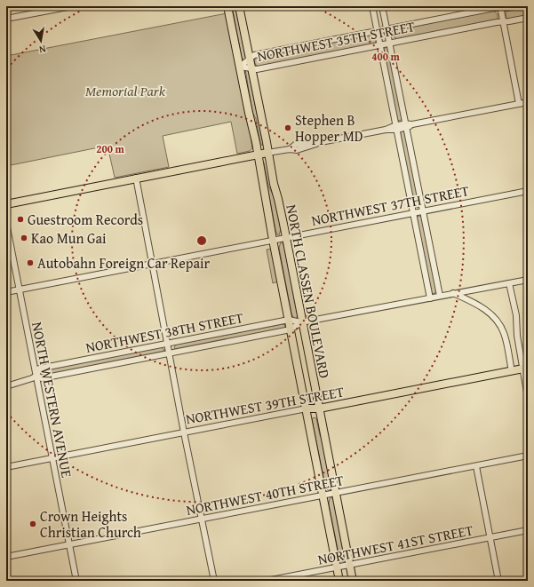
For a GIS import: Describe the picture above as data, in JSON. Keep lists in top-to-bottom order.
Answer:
{
  "streets": {
    "main road": ["NORTH CLASSEN BOULEVARD", "NORTHWEST 39TH STREET"],
    "street": [
      "NORTHWEST 35TH STREET",
      "NORTHWEST 37TH STREET",
      "NORTHWEST 38TH STREET",
      "NORTH WESTERN AVENUE",
      "NORTHWEST 40TH STREET",
      "NORTHWEST 41ST STREET"
    ]
  },
  "crossings": [
    ["NORTHWEST 35TH STREET", "NORTH CLASSEN BOULEVARD"],
    ["NORTHWEST 37TH STREET", "NORTH CLASSEN BOULEVARD"],
    ["NORTHWEST 37TH STREET", "NORTH WESTERN AVENUE"],
    ["NORTH CLASSEN BOULEVARD", "NORTHWEST 38TH STREET"],
    ["NORTH CLASSEN BOULEVARD", "NORTHWEST 39TH STREET"],
    ["NORTH CLASSEN BOULEVARD", "NORTHWEST 40TH STREET"],
    ["NORTH CLASSEN BOULEVARD", "NORTHWEST 41ST STREET"],
    ["NORTHWEST 38TH STREET", "NORTH WESTERN AVENUE"],
    ["NORTH WESTERN AVENUE", "NORTHWEST 39TH STREET"],
    ["NORTH WESTERN AVENUE", "NORTHWEST 40TH STREET"]
  ],
  "parks": ["Memorial Park"],
  "places": [
    "Stephen B Hopper MD",
    "Guestroom Records",
    "Kao Mun Gai",
    "Autobahn Foreign Car Repair",
    "Crown Heights Christian Church"
  ],
  "north": "bottom",
  "rings": ["400 m", "200 m"]
}
